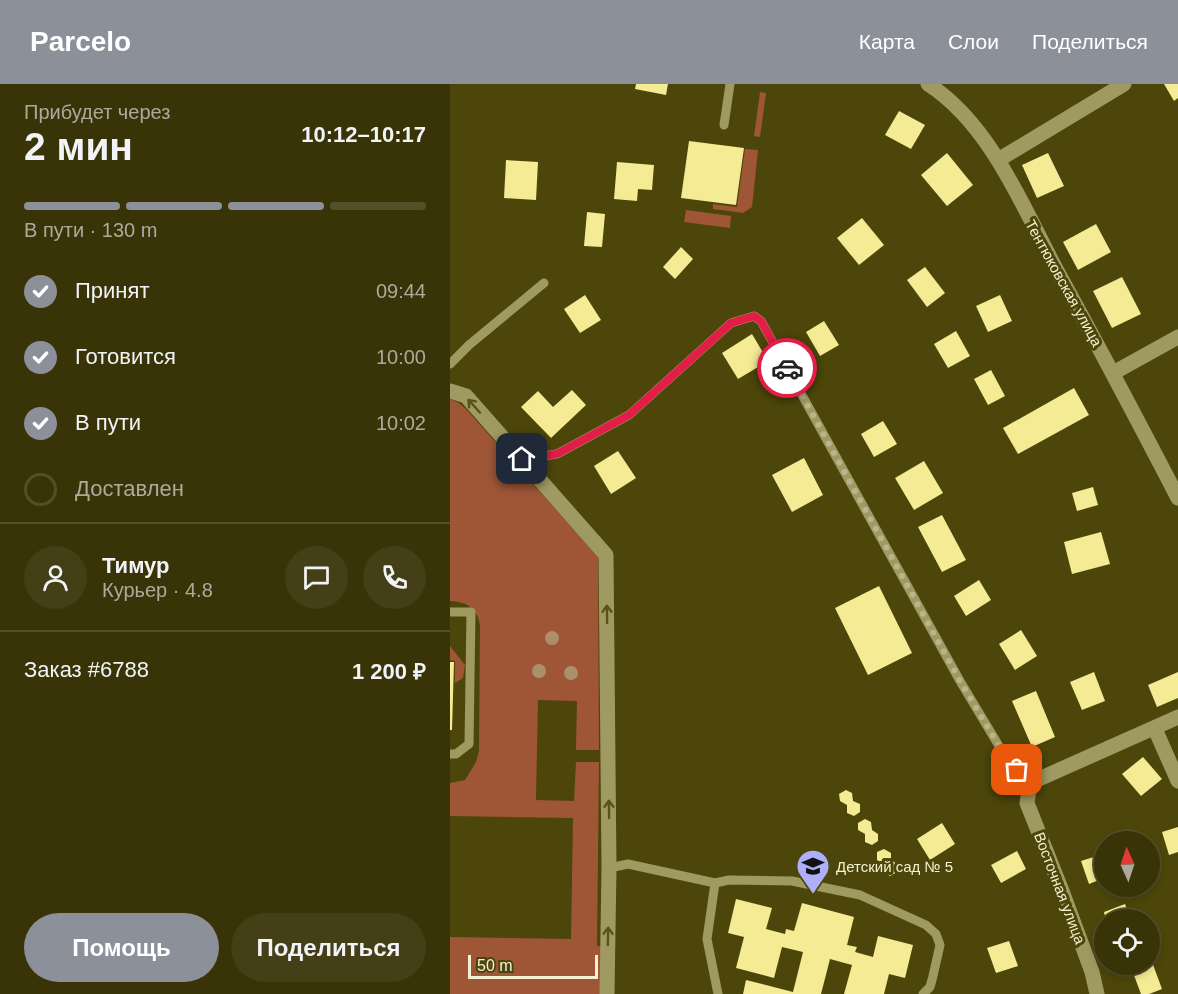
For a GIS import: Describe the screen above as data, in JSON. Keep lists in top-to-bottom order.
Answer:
{
  "streets": {
    "street": ["Тентюковская улица", "Восточная улица"]
  },
  "places": {
    "school or university": ["Детский сад № 5"]
  },
  "scale_bar": "50 m",
  "north": "top",
  "page": {
    "header": "Parcelo",
    "nav": ["Карта", "Слои", "Поделиться"],
    "heading": ["2 мин", "Прибудет через", "10:12–10:17"],
    "panel": [
      "Тимур",
      "Курьер · 4.8",
      "Заказ #6788",
      "1 200 ₽"
    ],
    "bar": "В пути · 130 m",
    "list": [
      ["Принят", "09:44"],
      ["Готовится", "10:00"],
      ["В пути", "10:02"],
      "Доставлен"
    ],
    "buttons": ["Помощь", "Поделиться"],
    "scale": "50 m"
  }
}
